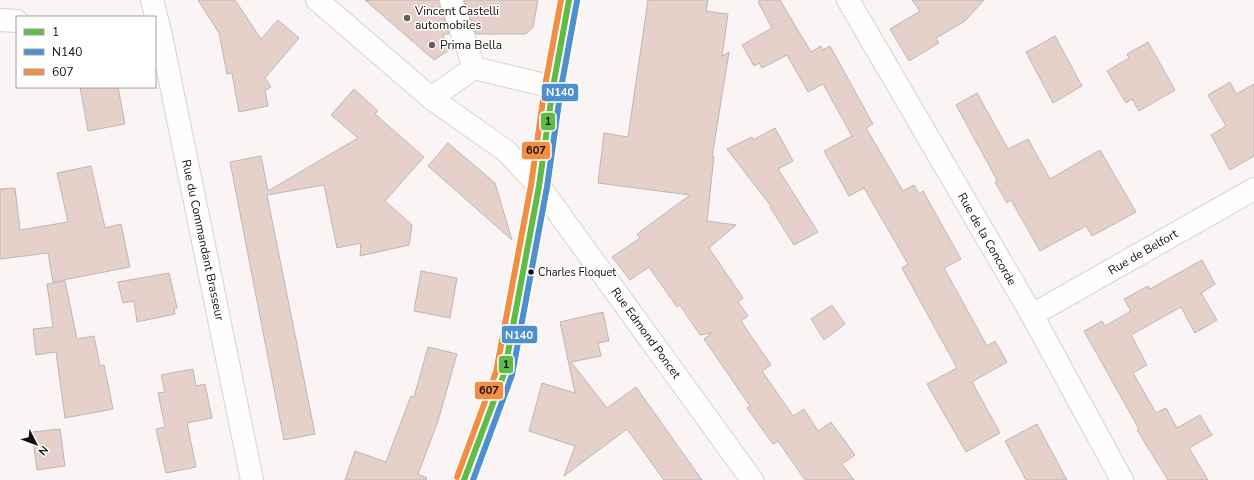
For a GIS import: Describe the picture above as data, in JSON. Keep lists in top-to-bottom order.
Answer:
{
  "streets": {
    "street": [
      "Rue de la Concorde",
      "Rue du Commandant Brasseur",
      "Rue de Belfort",
      "Rue Edmond Poncet"
    ]
  },
  "crossings": [
    ["Rue de la Concorde", "Rue de Belfort"]
  ],
  "places": ["Vincent Castelli automobiles", "Prima Bella", "Charles Floquet"],
  "lines": ["transit line 1", "transit line 607", "transit line N140"],
  "legend": ["1", "N140", "607"],
  "north": "bottom right"
}
